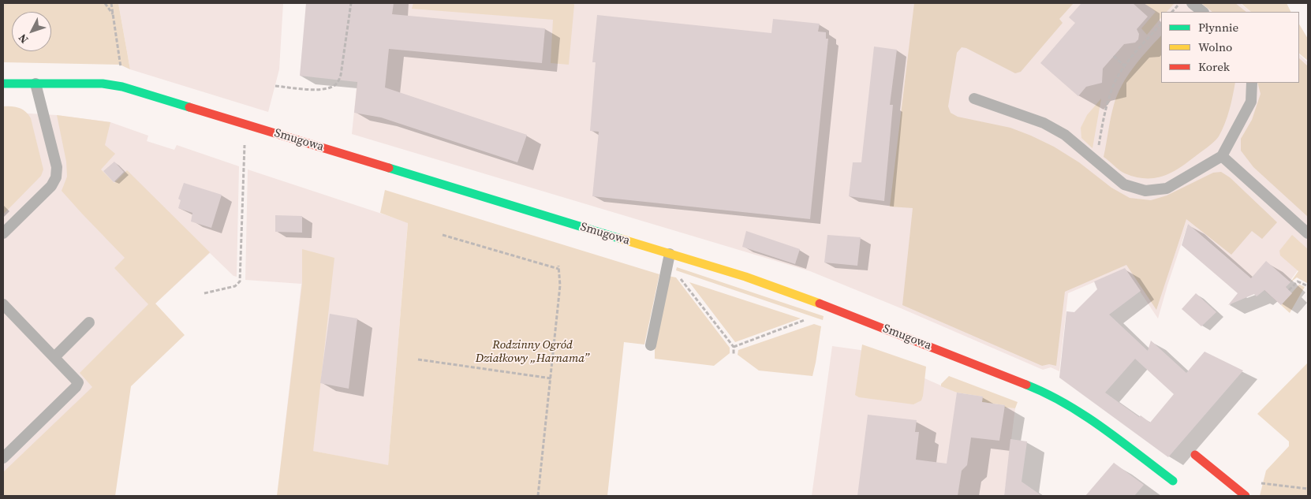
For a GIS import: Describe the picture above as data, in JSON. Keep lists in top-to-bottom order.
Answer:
{
  "streets": {
    "street": ["Smugowa"]
  },
  "parks": ["Rodzinny Ogród Działkowy „Harnama”"],
  "legend": ["Płynnie", "Wolno", "Korek"],
  "north": "bottom left"
}
